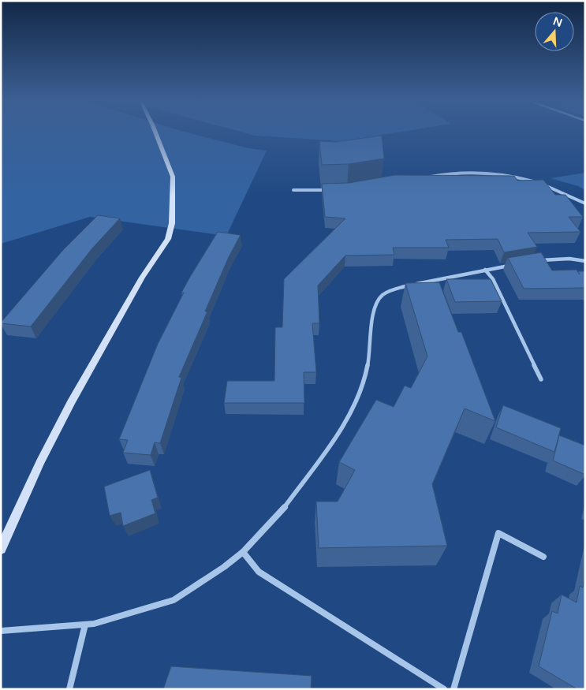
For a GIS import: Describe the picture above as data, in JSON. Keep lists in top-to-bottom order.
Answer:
{
  "north": "top"
}
